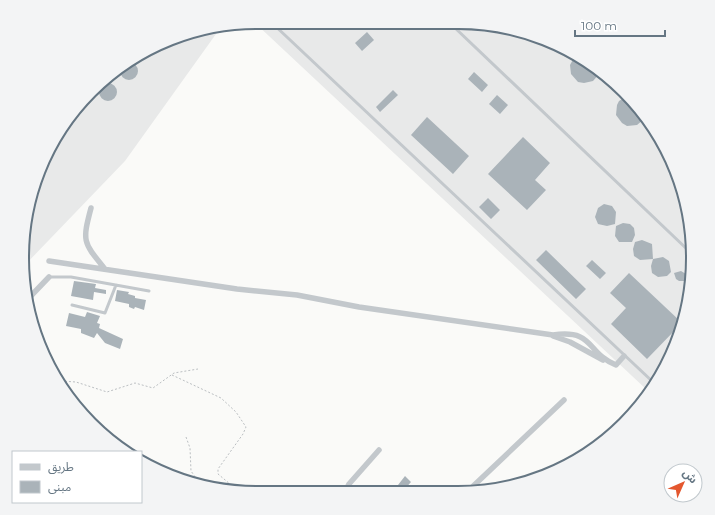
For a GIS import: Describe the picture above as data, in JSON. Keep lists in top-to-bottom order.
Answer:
{
  "legend": ["طريق", "مبنى"],
  "scale_bar": "100 m",
  "north": "top right"
}
